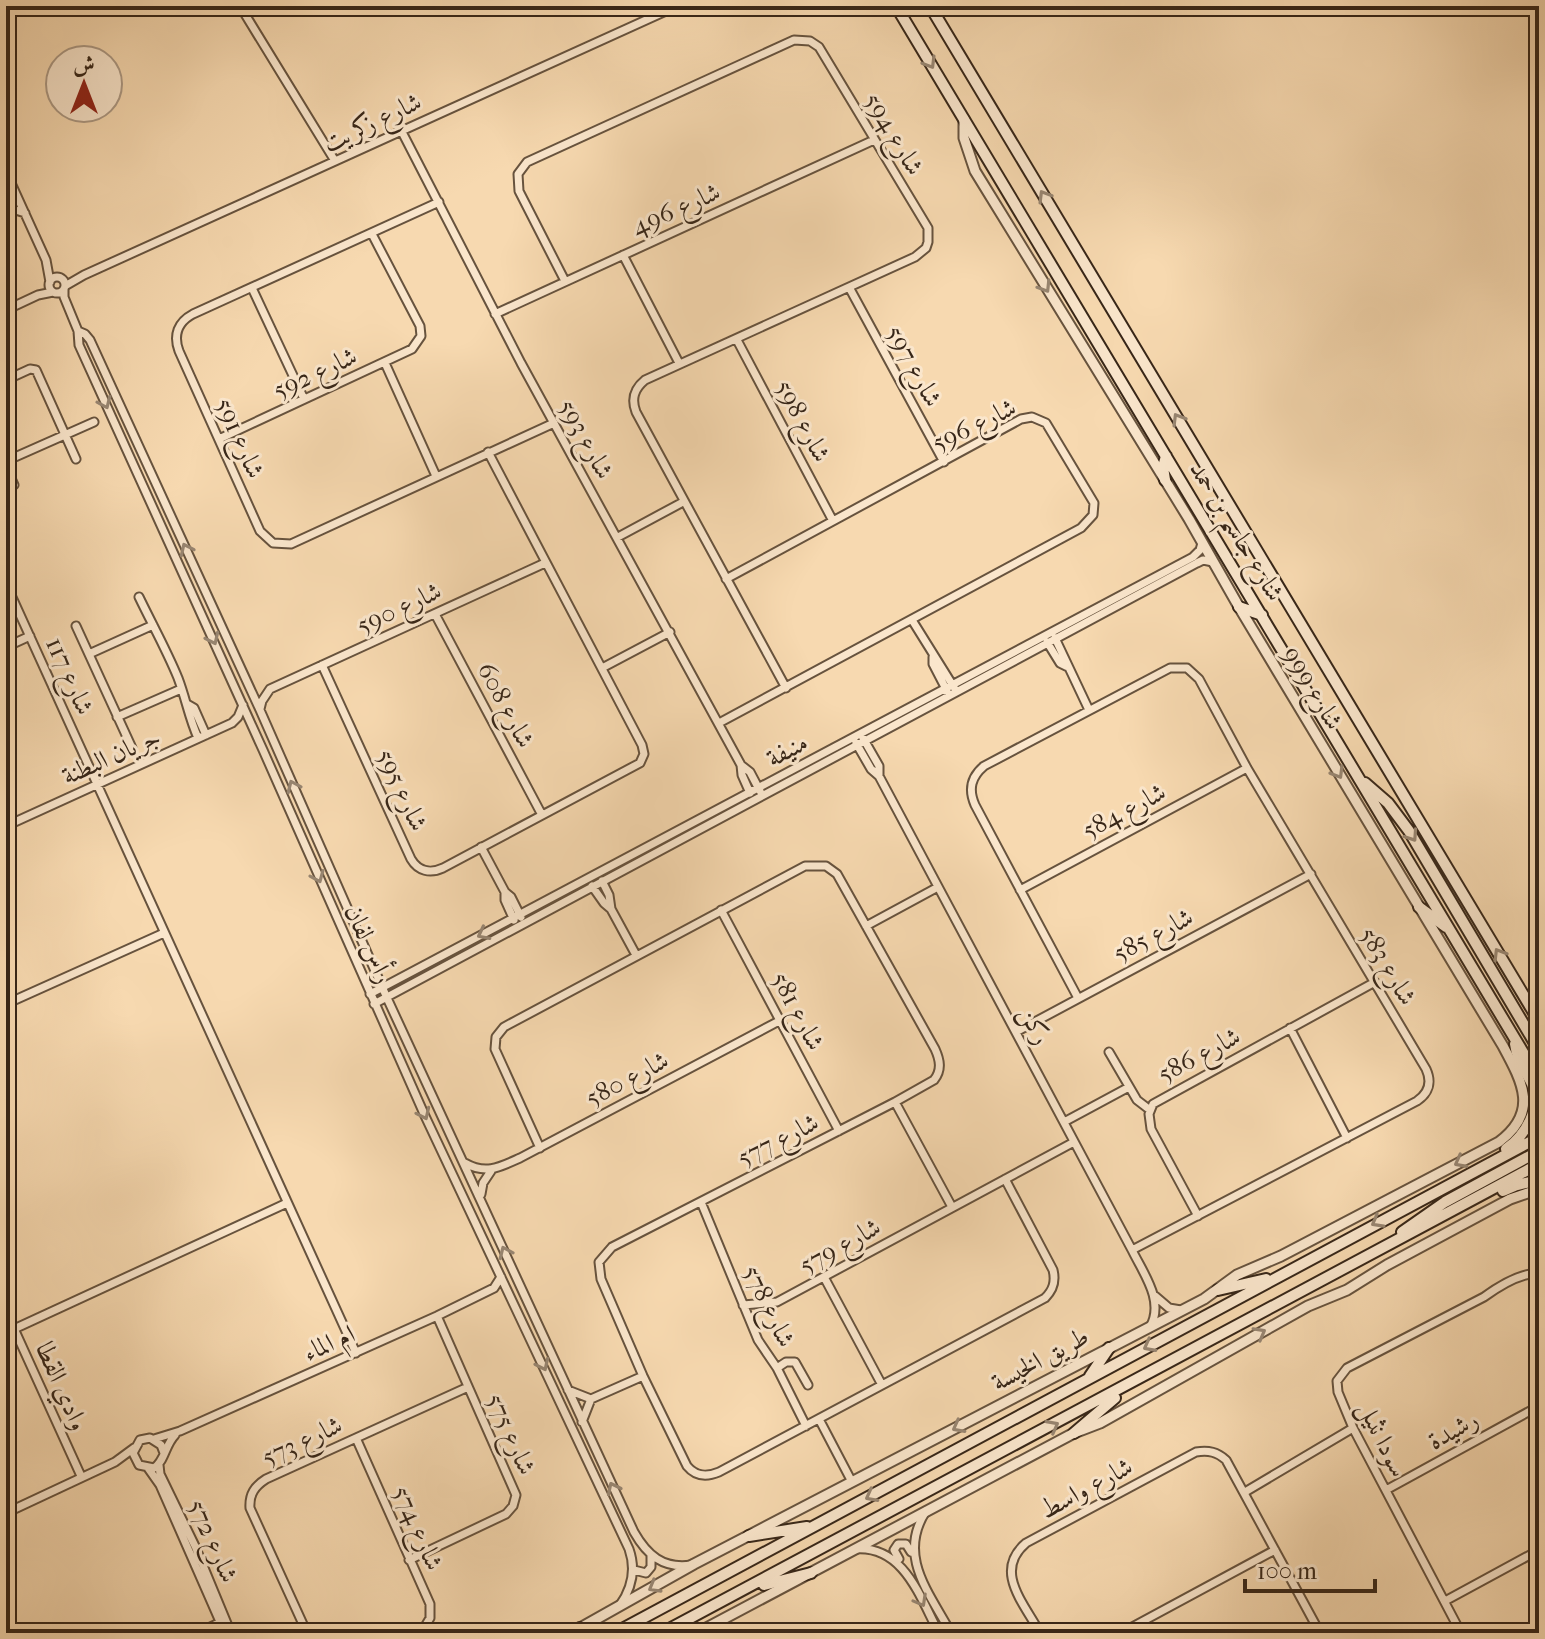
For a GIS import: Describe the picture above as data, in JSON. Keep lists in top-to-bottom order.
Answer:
{
  "streets": {
    "main road": ["شارع جاسم بن حمد", "طريق الخيسة"],
    "street": [
      "شارع زكريت",
      "شارع 594",
      "شارع 496",
      "شارع 597",
      "شارع 592",
      "شارع 598",
      "شارع 596",
      "شارع 591",
      "شارع 593",
      "شارع 590",
      "شارع 117",
      "شارع 999",
      "شارع 608",
      "منيفة",
      "جريان البطنة",
      "شارع 595",
      "شارع 584",
      "شارع 585",
      "رأس لفان",
      "شارع 583",
      "شارع 581",
      "ركن",
      "شارع 586",
      "شارع 580",
      "شارع 577",
      "شارع 579",
      "شارع 578",
      "ام الماء",
      "وادي القطا",
      "رشيدة",
      "شارع 575",
      "سودا نثيل",
      "شارع 573",
      "شارع واسط",
      "شارع 574",
      "شارع 572"
    ]
  },
  "crossings": [
    ["شارع زكريت", "شارع 593"],
    ["شارع زكريت", "رأس لفان"],
    ["شارع 594", "شارع 496"],
    ["شارع 594", "شارع 597"],
    ["شارع 594", "شارع 598"],
    ["شارع 594", "شارع 596"],
    ["شارع 496", "شارع 593"],
    ["شارع 597", "شارع 596"],
    ["شارع 592", "شارع 591"],
    ["شارع 598", "شارع 596"],
    ["شارع 596", "شارع 593"],
    ["شارع 591", "شارع 593"],
    ["شارع 591", "شارع 595"],
    ["شارع 593", "منيفة"],
    ["شارع جاسم بن حمد", "شارع 999"],
    ["شارع 590", "شارع 608"],
    ["شارع 590", "شارع 595"],
    ["شارع 117", "جريان البطنة"],
    ["شارع 117", "ام الماء"],
    ["شارع 999", "منيفة"],
    ["شارع 999", "طريق الخيسة"],
    ["شارع 608", "شارع 595"],
    ["منيفة", "رأس لفان"],
    ["منيفة", "ركن"],
    ["شارع 584", "شارع 583"],
    ["شارع 585", "شارع 583"],
    ["شارع 585", "ركن"],
    ["شارع 583", "ركن"],
    ["شارع 583", "شارع 586"],
    ["شارع 581", "شارع 580"],
    ["شارع 581", "شارع 577"],
    ["ركن", "شارع 579"],
    ["شارع 580", "شارع 577"],
    ["شارع 577", "شارع 579"],
    ["شارع 577", "شارع 578"],
    ["شارع 579", "شارع 578"],
    ["ام الماء", "شارع 575"],
    ["ام الماء", "شارع 572"],
    ["رشيدة", "سودا نثيل"],
    ["شارع 575", "شارع 573"],
    ["شارع 575", "شارع 574"],
    ["شارع 573", "شارع 574"]
  ],
  "one_way": ["شارع 999"],
  "scale_bar": "100 m",
  "north": "top"
}
